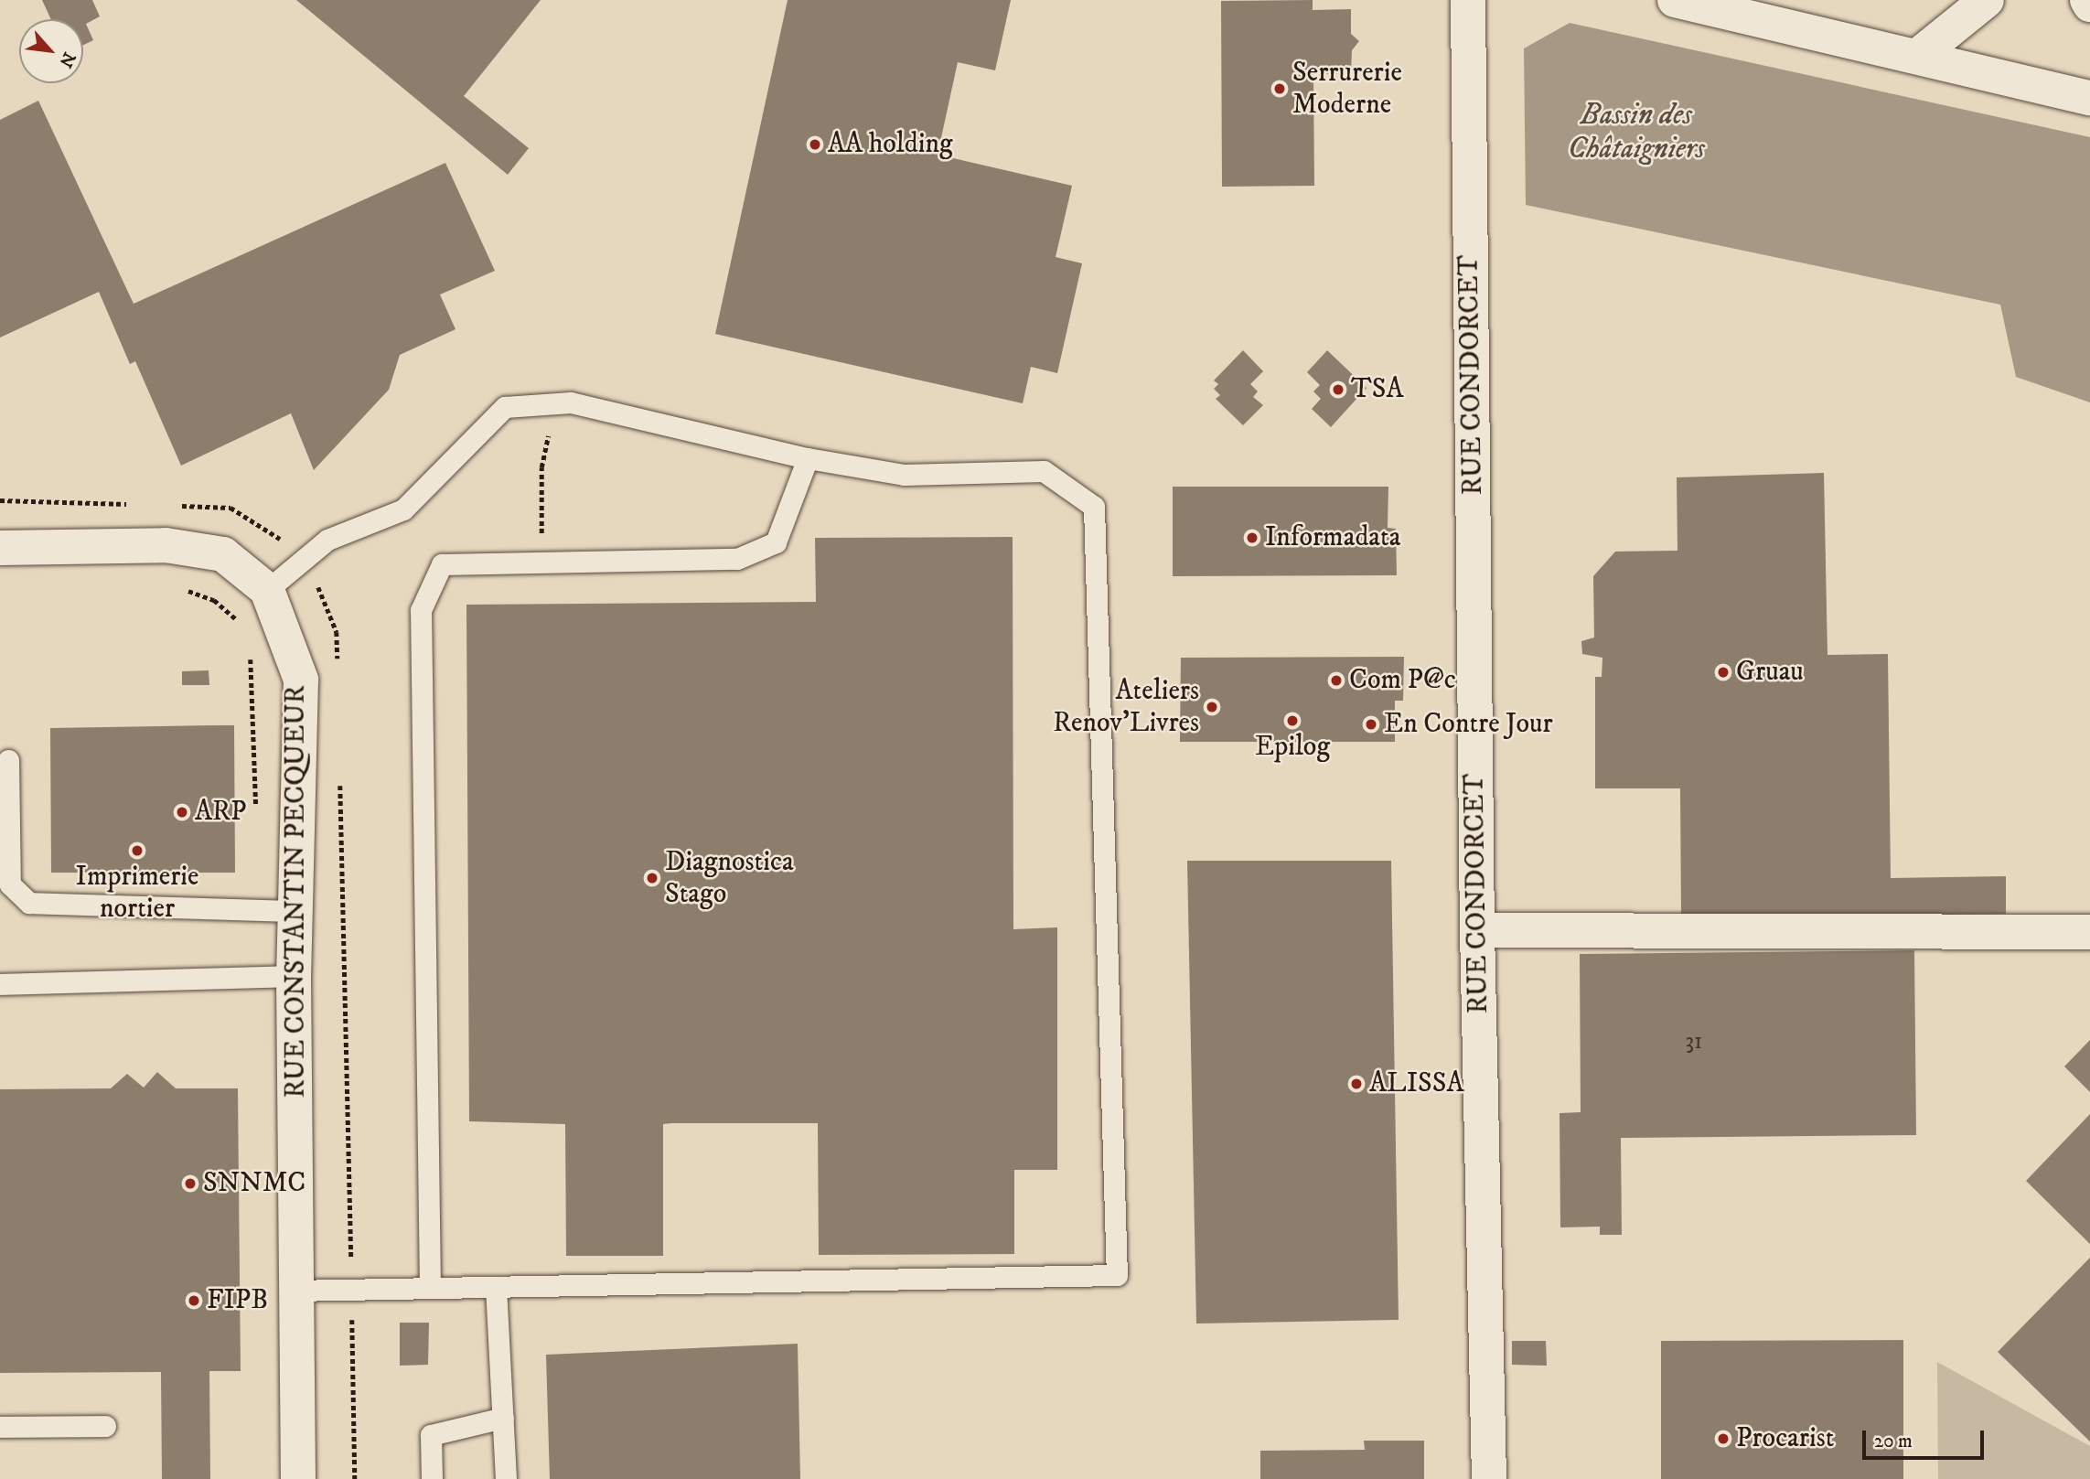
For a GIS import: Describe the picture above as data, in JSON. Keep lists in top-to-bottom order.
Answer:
{
  "streets": {
    "street": ["RUE CONDORCET", "RUE CONSTANTIN PECQUEUR"]
  },
  "water": ["Bassin des Châtaigniers"],
  "places": [
    "Serrurerie Moderne",
    "AA holding",
    "TSA",
    "Informadata",
    "Gruau",
    "Com P@c",
    "Ateliers Renov'Livres",
    "Epilog",
    "En Contre Jour",
    "ARP",
    "Imprimerie nortier",
    "Diagnostica Stago",
    "ALISSA",
    "SNNMC",
    "FIPB",
    "Procarist"
  ],
  "house_numbers": ["31"],
  "scale_bar": "20 m",
  "north": "bottom right"
}
